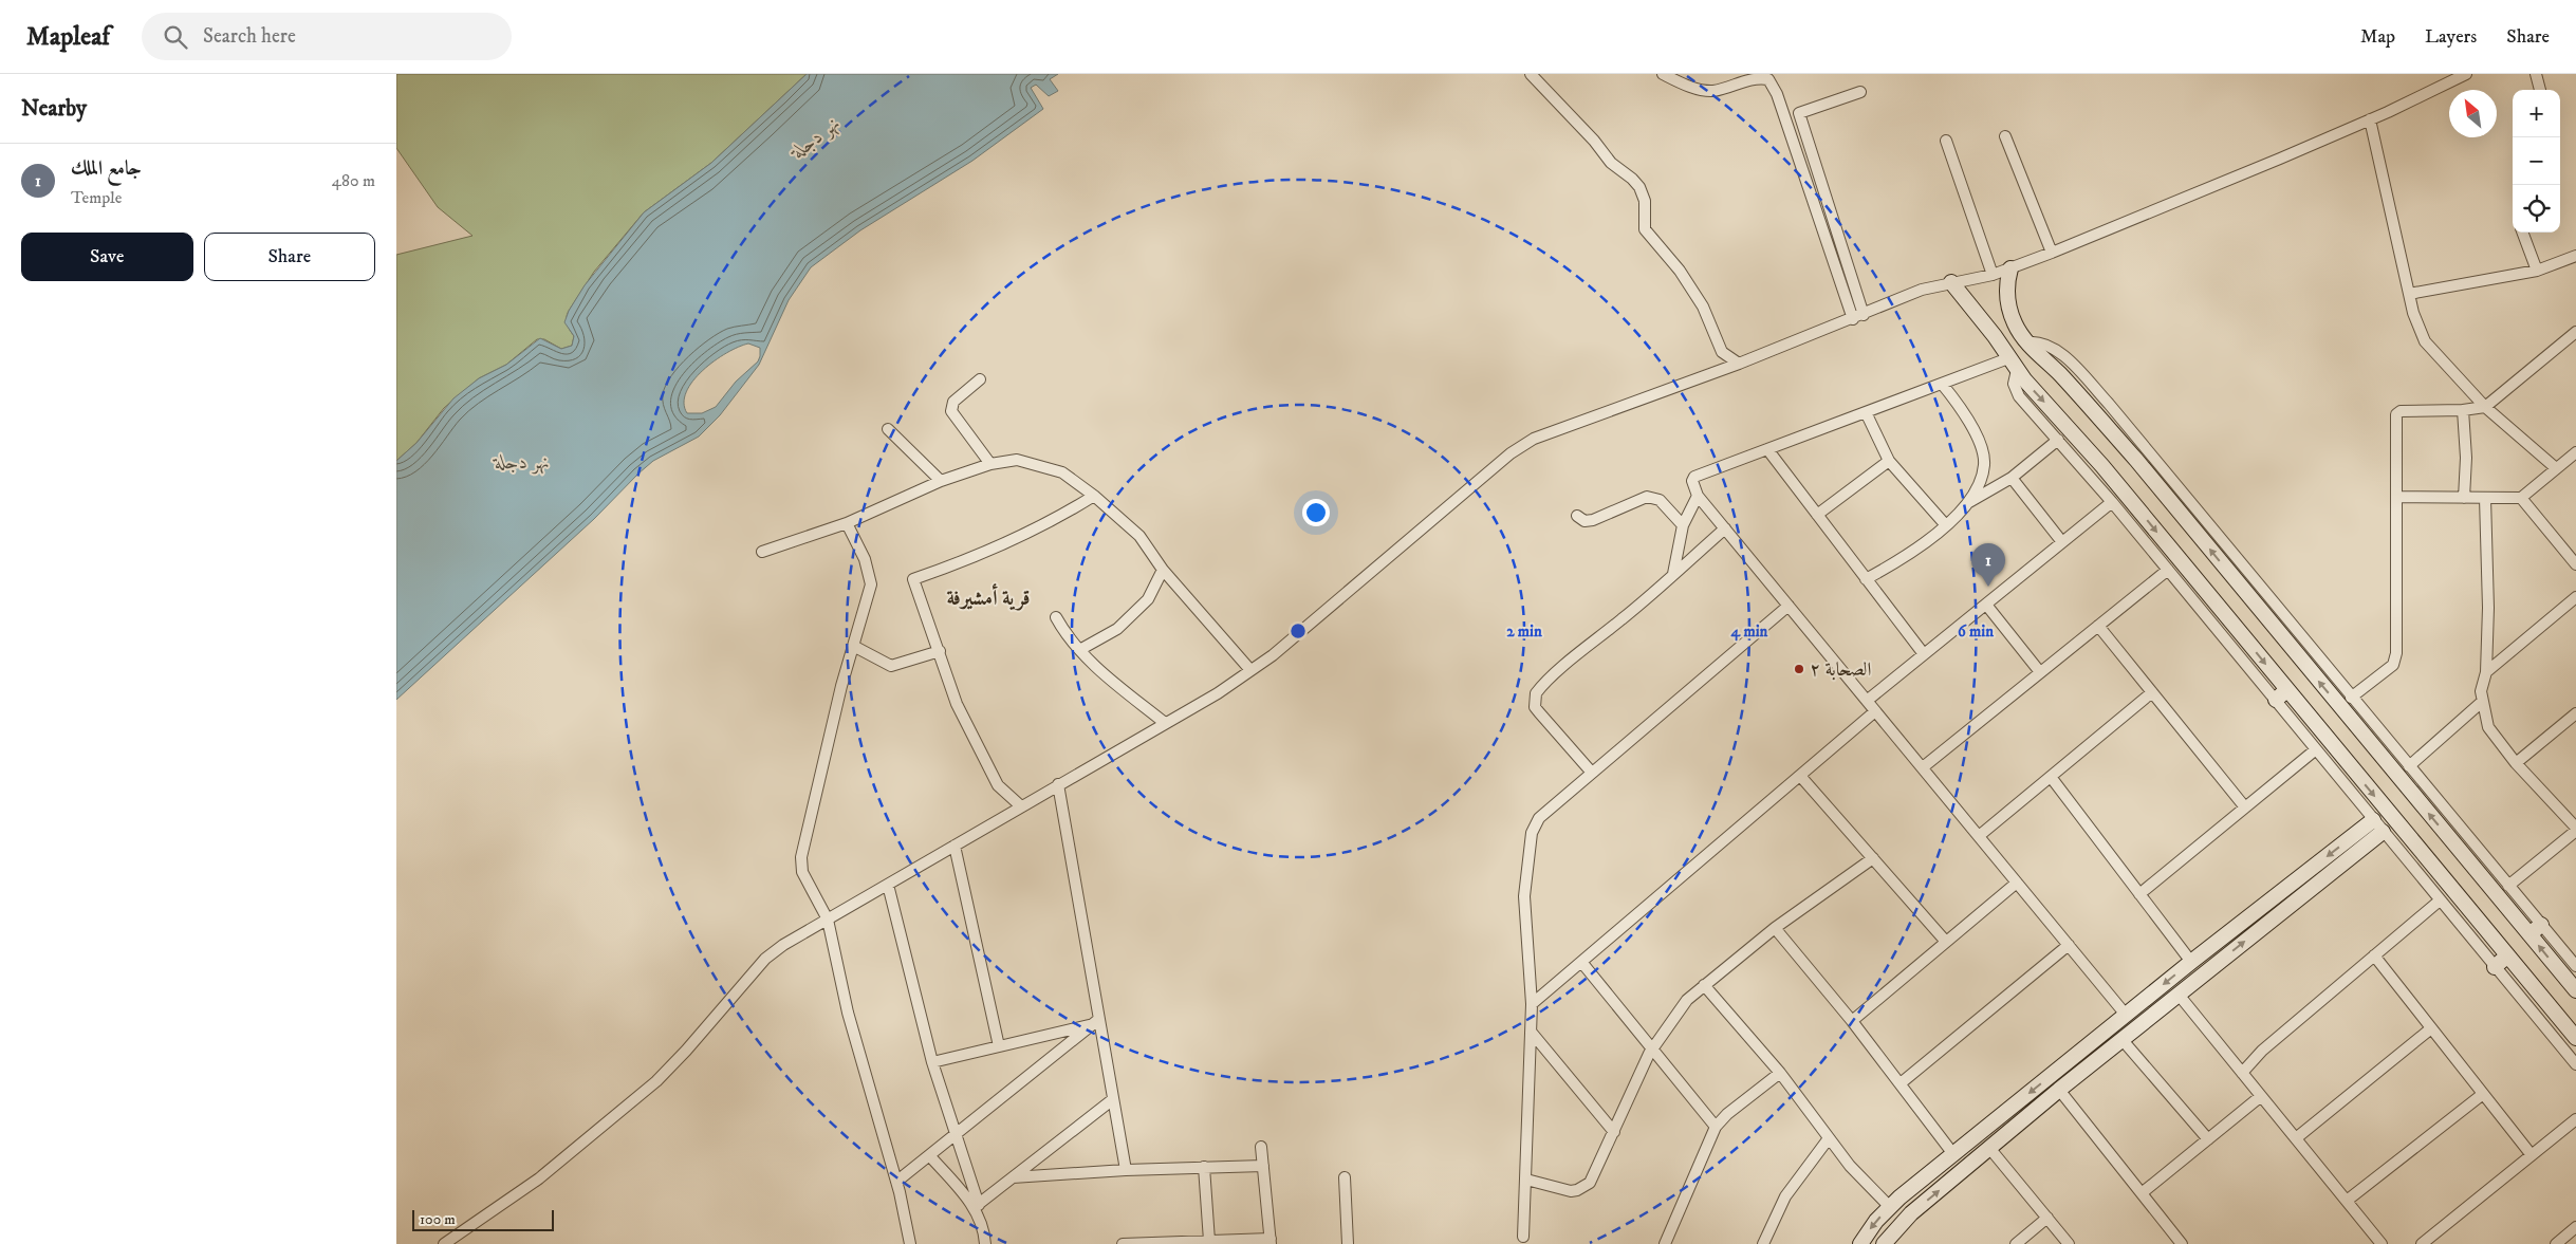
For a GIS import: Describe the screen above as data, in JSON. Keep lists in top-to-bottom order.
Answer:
{
  "districts": ["قرية أمشيرفة"],
  "water": ["نهر دجلة"],
  "places": ["الصحابة ٢"],
  "scale_bar": "100 m",
  "north": "top left",
  "page": {
    "header": "Mapleaf",
    "search": "Search here",
    "nav": ["Map", "Layers", "Share"],
    "heading": "Nearby",
    "map_buttons": ["+", "−"],
    "list": [
      {
        "mark": "1",
        "name": "جامع الملك",
        "note": "Temple",
        "value": "480 m"
      }
    ],
    "buttons": ["Save", "Share"],
    "pins": "1",
    "scale": "100 m"
  },
  "rings": ["2 min", "4 min", "6 min"]
}
